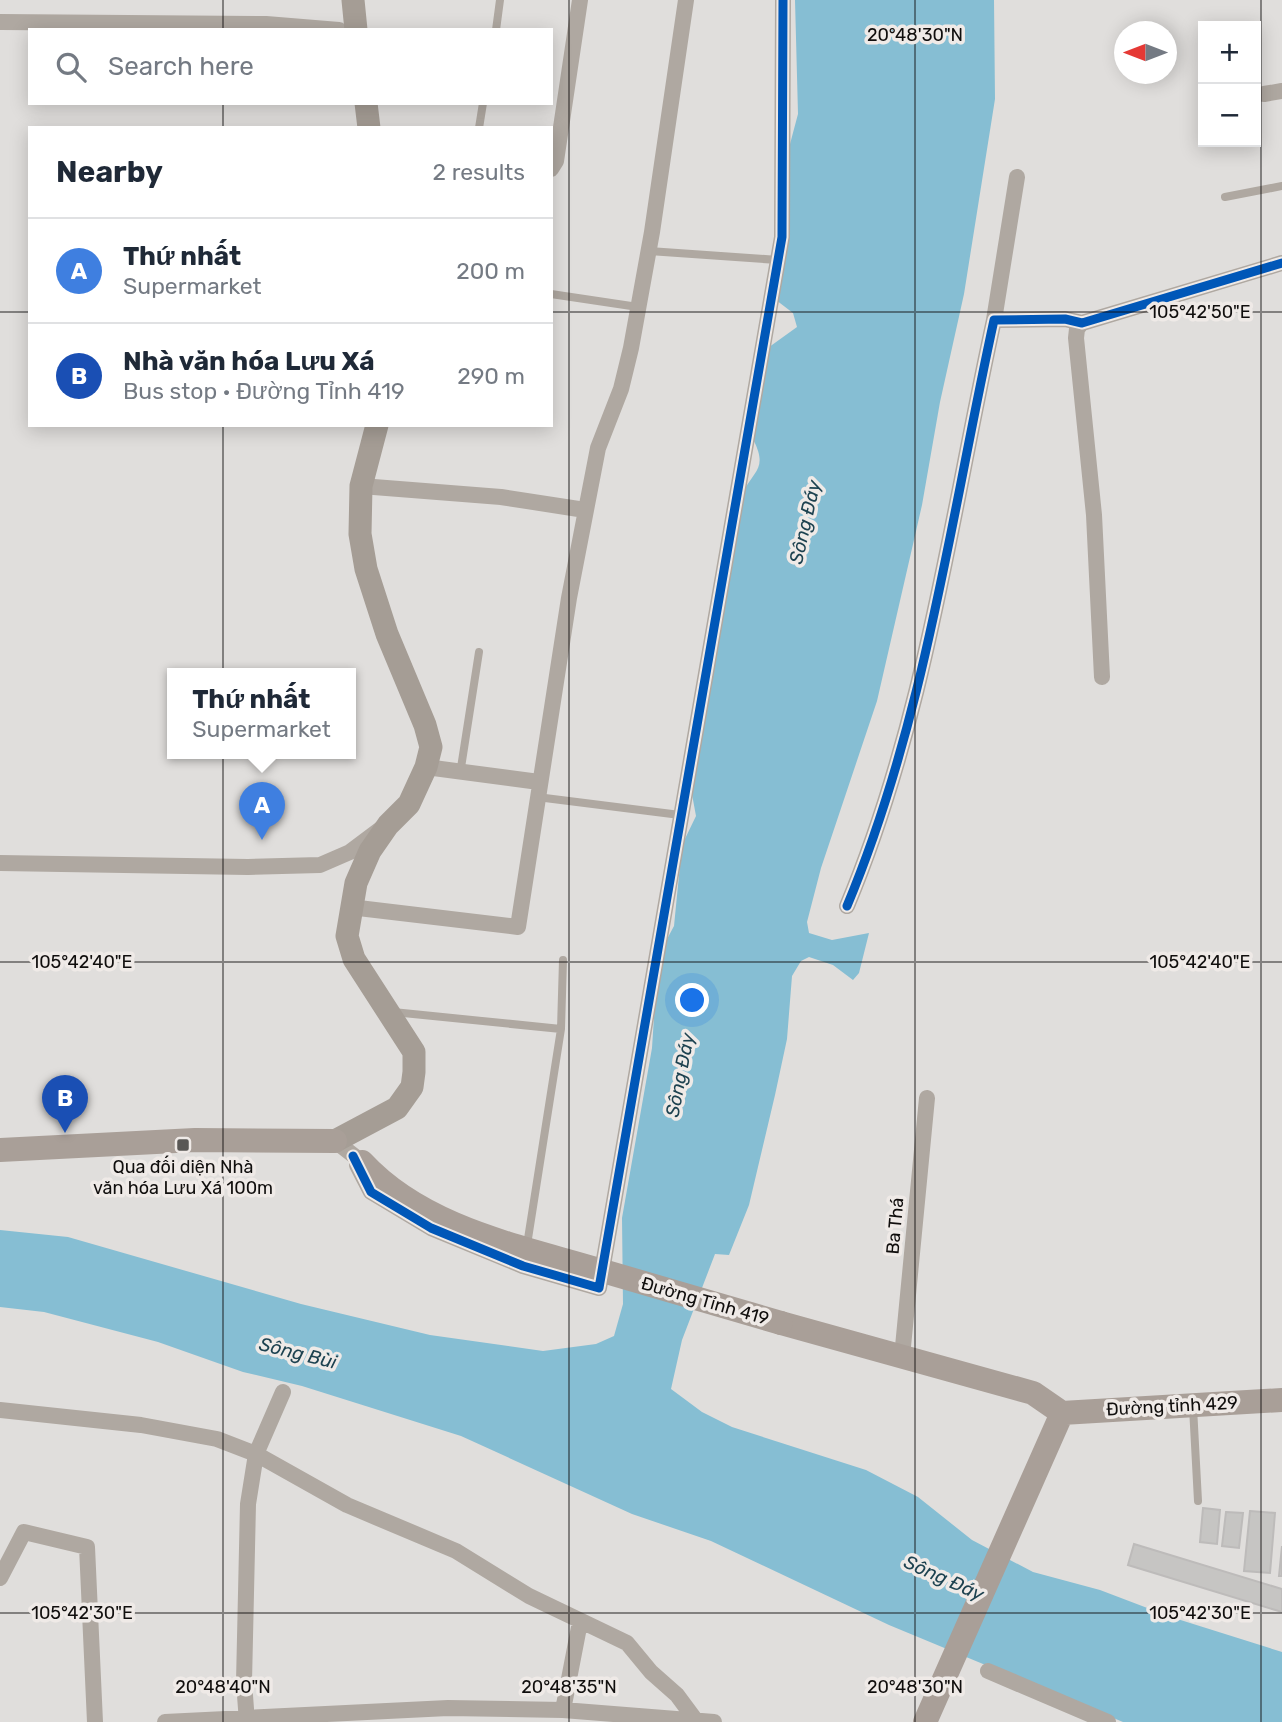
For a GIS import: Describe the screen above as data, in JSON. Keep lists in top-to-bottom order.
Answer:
{
  "streets": {
    "main road": ["Đường Tỉnh 419", "Đường tỉnh 429"],
    "street": ["Ba Thá"]
  },
  "crossings": [
    ["Ba Thá", "Đường Tỉnh 419"],
    ["Đường Tỉnh 419", "Đường tỉnh 429"]
  ],
  "water": ["Sông Đáy", "Sông Bùi"],
  "places": {
    "transit": ["Qua đối diện Nhà văn hóa Lưu Xá 100m"]
  },
  "north": "left",
  "page": {
    "map_buttons": ["+", "−"],
    "search": "Search here",
    "heading": ["Nearby", "2 results"],
    "list": [
      {
        "mark": "A",
        "name": "Thứ nhất",
        "note": "Supermarket",
        "value": "200 m"
      },
      {
        "mark": "B",
        "name": "Nhà văn hóa Lưu Xá",
        "note": "Bus stop · Đường Tỉnh 419",
        "value": "290 m"
      }
    ],
    "popup": ["Thứ nhất", "Supermarket"],
    "pins": ["A", "B"]
  },
  "coordinates": [
    "20°48'30\"N",
    "105°42'50\"E",
    "105°42'40\"E",
    "105°42'30\"E",
    "20°48'40\"N",
    "20°48'35\"N"
  ]
}
